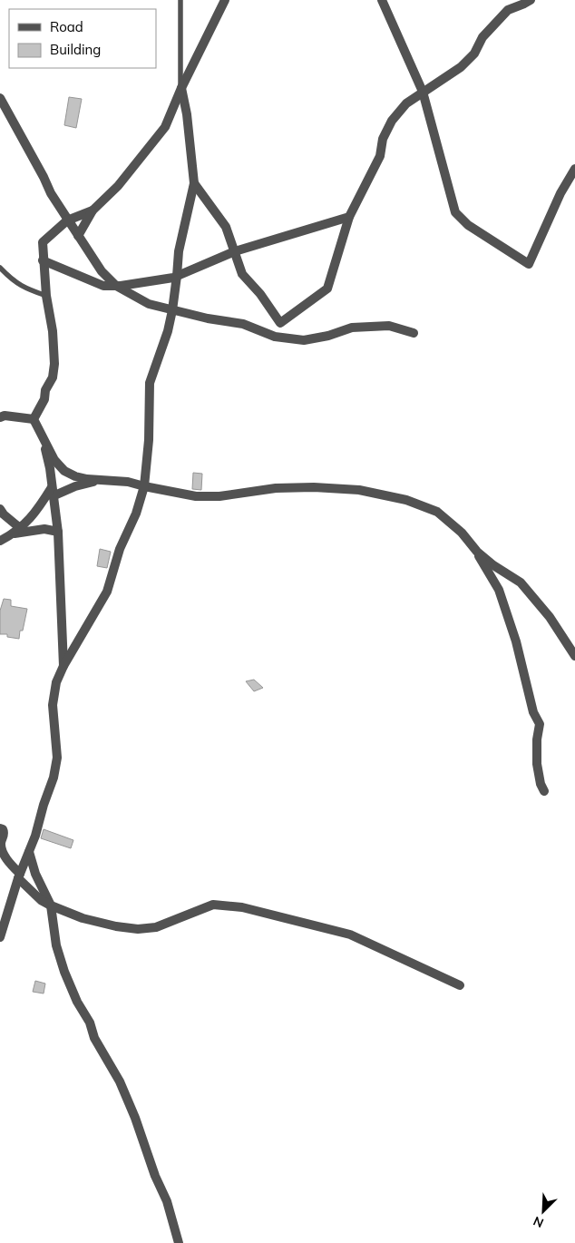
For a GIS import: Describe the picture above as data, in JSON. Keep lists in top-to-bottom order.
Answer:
{
  "legend": ["Road", "Building"],
  "north": "bottom left"
}
